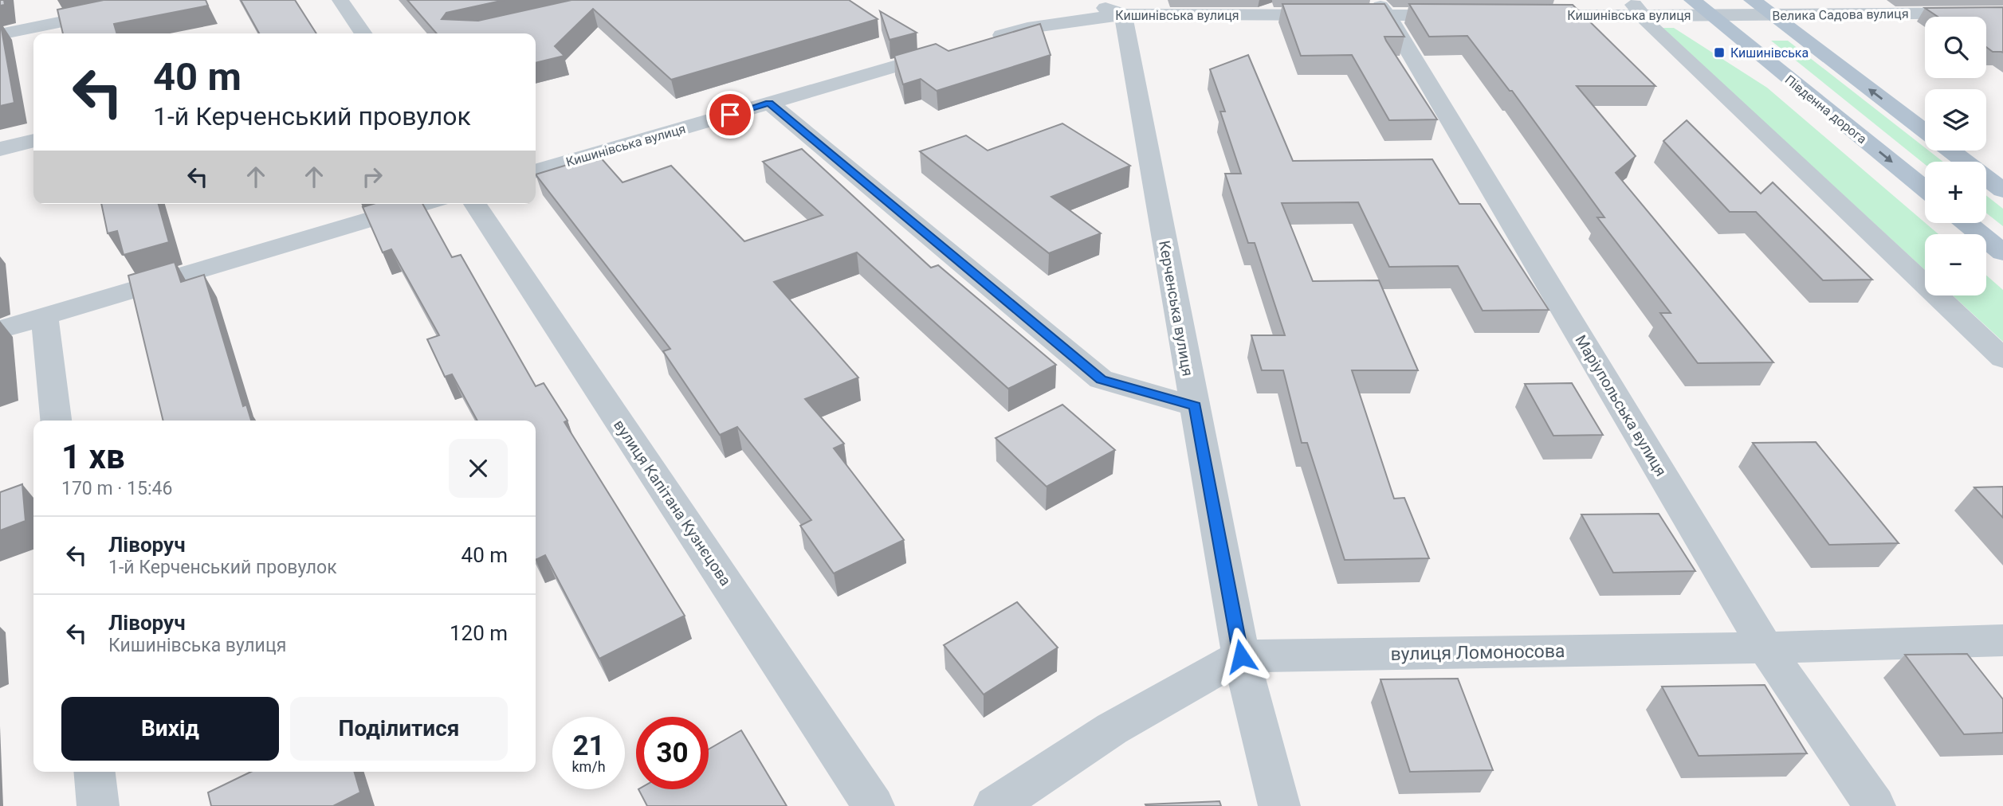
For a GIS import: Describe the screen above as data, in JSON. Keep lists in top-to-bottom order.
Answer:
{
  "streets": {
    "main road": ["Південна дорога"],
    "street": [
      "Велика Садова вулиця",
      "Кишинівська вулиця",
      "Керченська вулиця",
      "Маріупольська вулиця",
      "вулиця Капітана Кузнєцова",
      "вулиця Ломоносова"
    ]
  },
  "crossings": [
    ["Велика Садова вулиця", "Кишинівська вулиця"],
    ["Велика Садова вулиця", "Південна дорога"],
    ["Кишинівська вулиця", "Південна дорога"],
    ["Кишинівська вулиця", "Керченська вулиця"],
    ["Кишинівська вулиця", "Маріупольська вулиця"],
    ["Керченська вулиця", "вулиця Ломоносова"],
    ["Маріупольська вулиця", "вулиця Ломоносова"]
  ],
  "places": {
    "transit": ["Кишинівська"]
  },
  "page": {
    "map_buttons": ["+", "−"],
    "turn": ["40 m", "1-й Керченський провулок"],
    "heading": ["1 хв", "170 m · 15:46"],
    "list": [
      {
        "name": "Ліворуч",
        "note": "1-й Керченський провулок",
        "value": "40 m"
      },
      {
        "name": "Ліворуч",
        "note": "Кишинівська вулиця",
        "value": "120 m"
      }
    ],
    "buttons": ["Вихід", "Поділитися"],
    "speed": "21 km/h",
    "limit": "30"
  }
}
